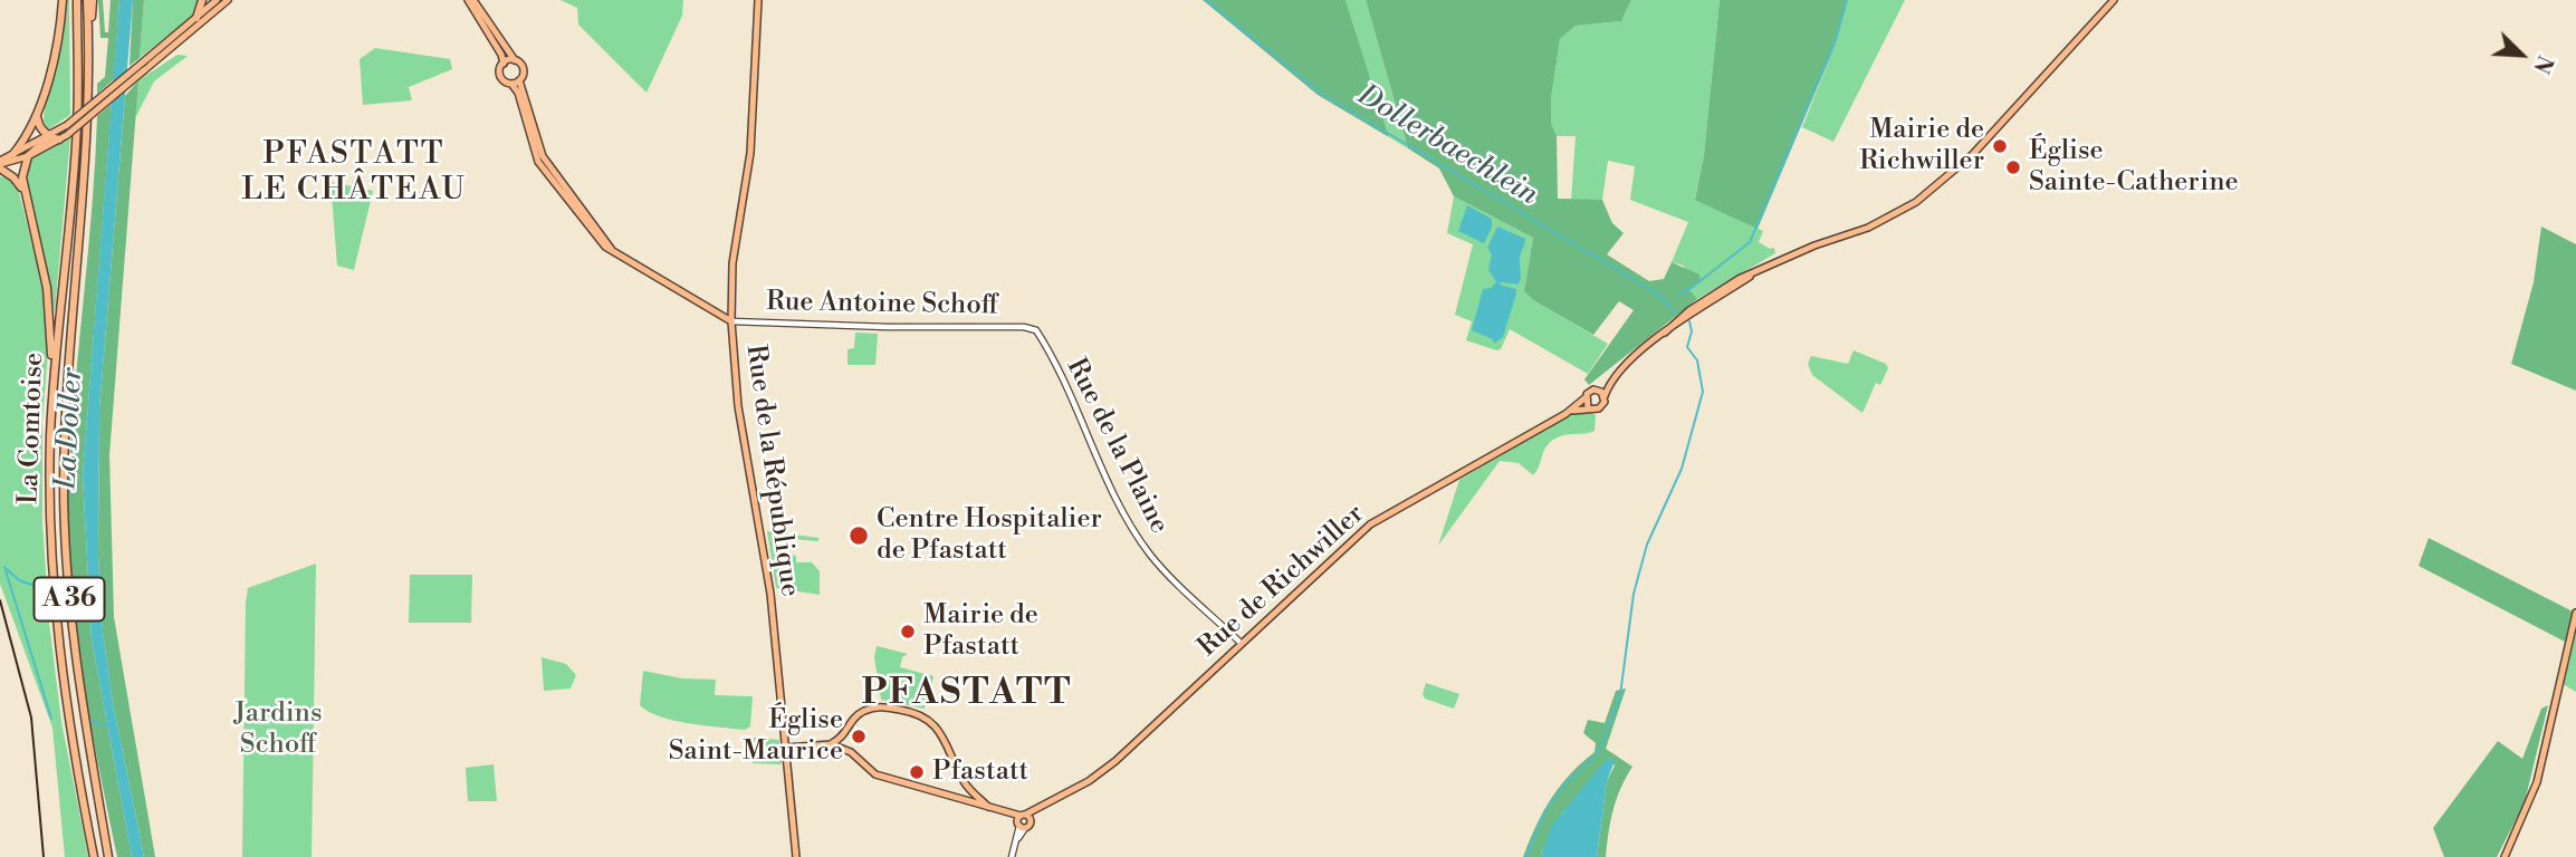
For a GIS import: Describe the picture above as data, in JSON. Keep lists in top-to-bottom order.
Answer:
{
  "streets": {
    "highway": ["La Comtoise", "A 36"],
    "main road": ["Rue de la République", "Rue de Richwiller"],
    "street": ["Rue Antoine Schoff", "Rue de la Plaine"]
  },
  "crossings": [
    ["Rue Antoine Schoff", "Rue de la Plaine"],
    ["Rue Antoine Schoff", "Rue de la République"],
    ["Rue de la Plaine", "Rue de Richwiller"]
  ],
  "districts": ["PFASTATT LE CHÂTEAU", "PFASTATT"],
  "water": ["Dollerbaechlein", "La Doller"],
  "parks": ["Jardins Schoff"],
  "places": [
    "Mairie de Richwiller",
    "Église Sainte-Catherine",
    "Centre Hospitalier de Pfastatt",
    "Mairie de Pfastatt",
    "Église Saint-Maurice",
    "Pfastatt"
  ],
  "north": "bottom right"
}
